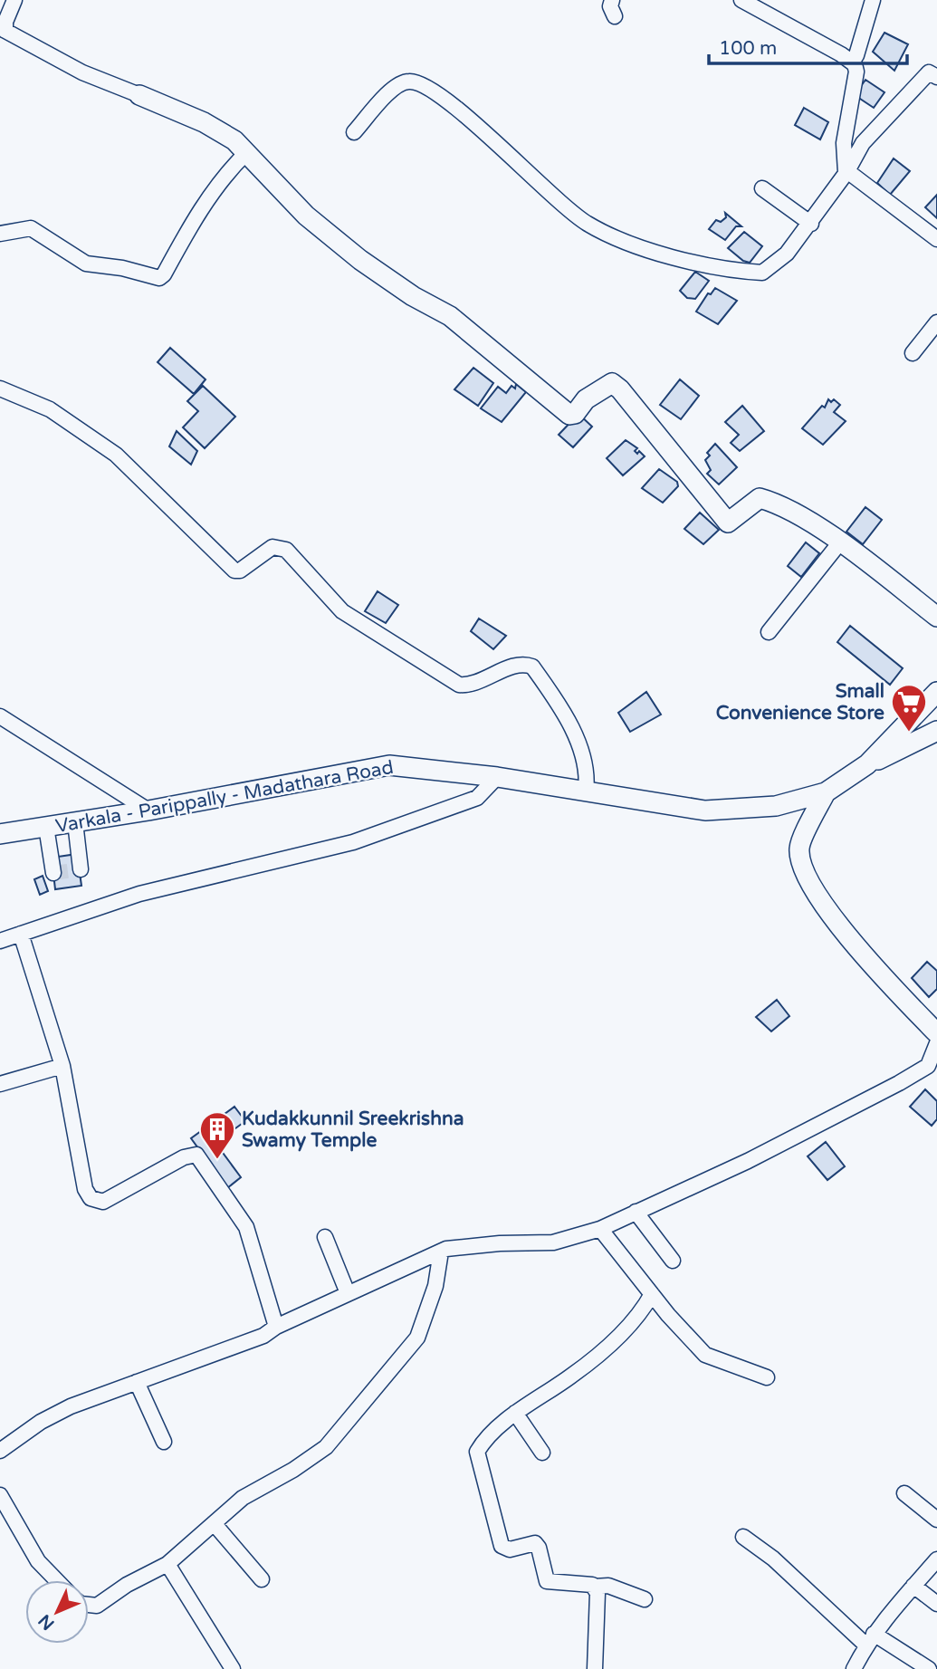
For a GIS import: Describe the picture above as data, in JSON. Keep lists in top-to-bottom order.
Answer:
{
  "streets": {
    "main road": ["Varkala - Parippally - Madathara Road"]
  },
  "places": {
    "supermarket": ["Small Convenience Store"],
    "building": ["Kudakkunnil Sreekrishna Swamy Temple"]
  },
  "scale_bar": "100 m",
  "north": "bottom left"
}
